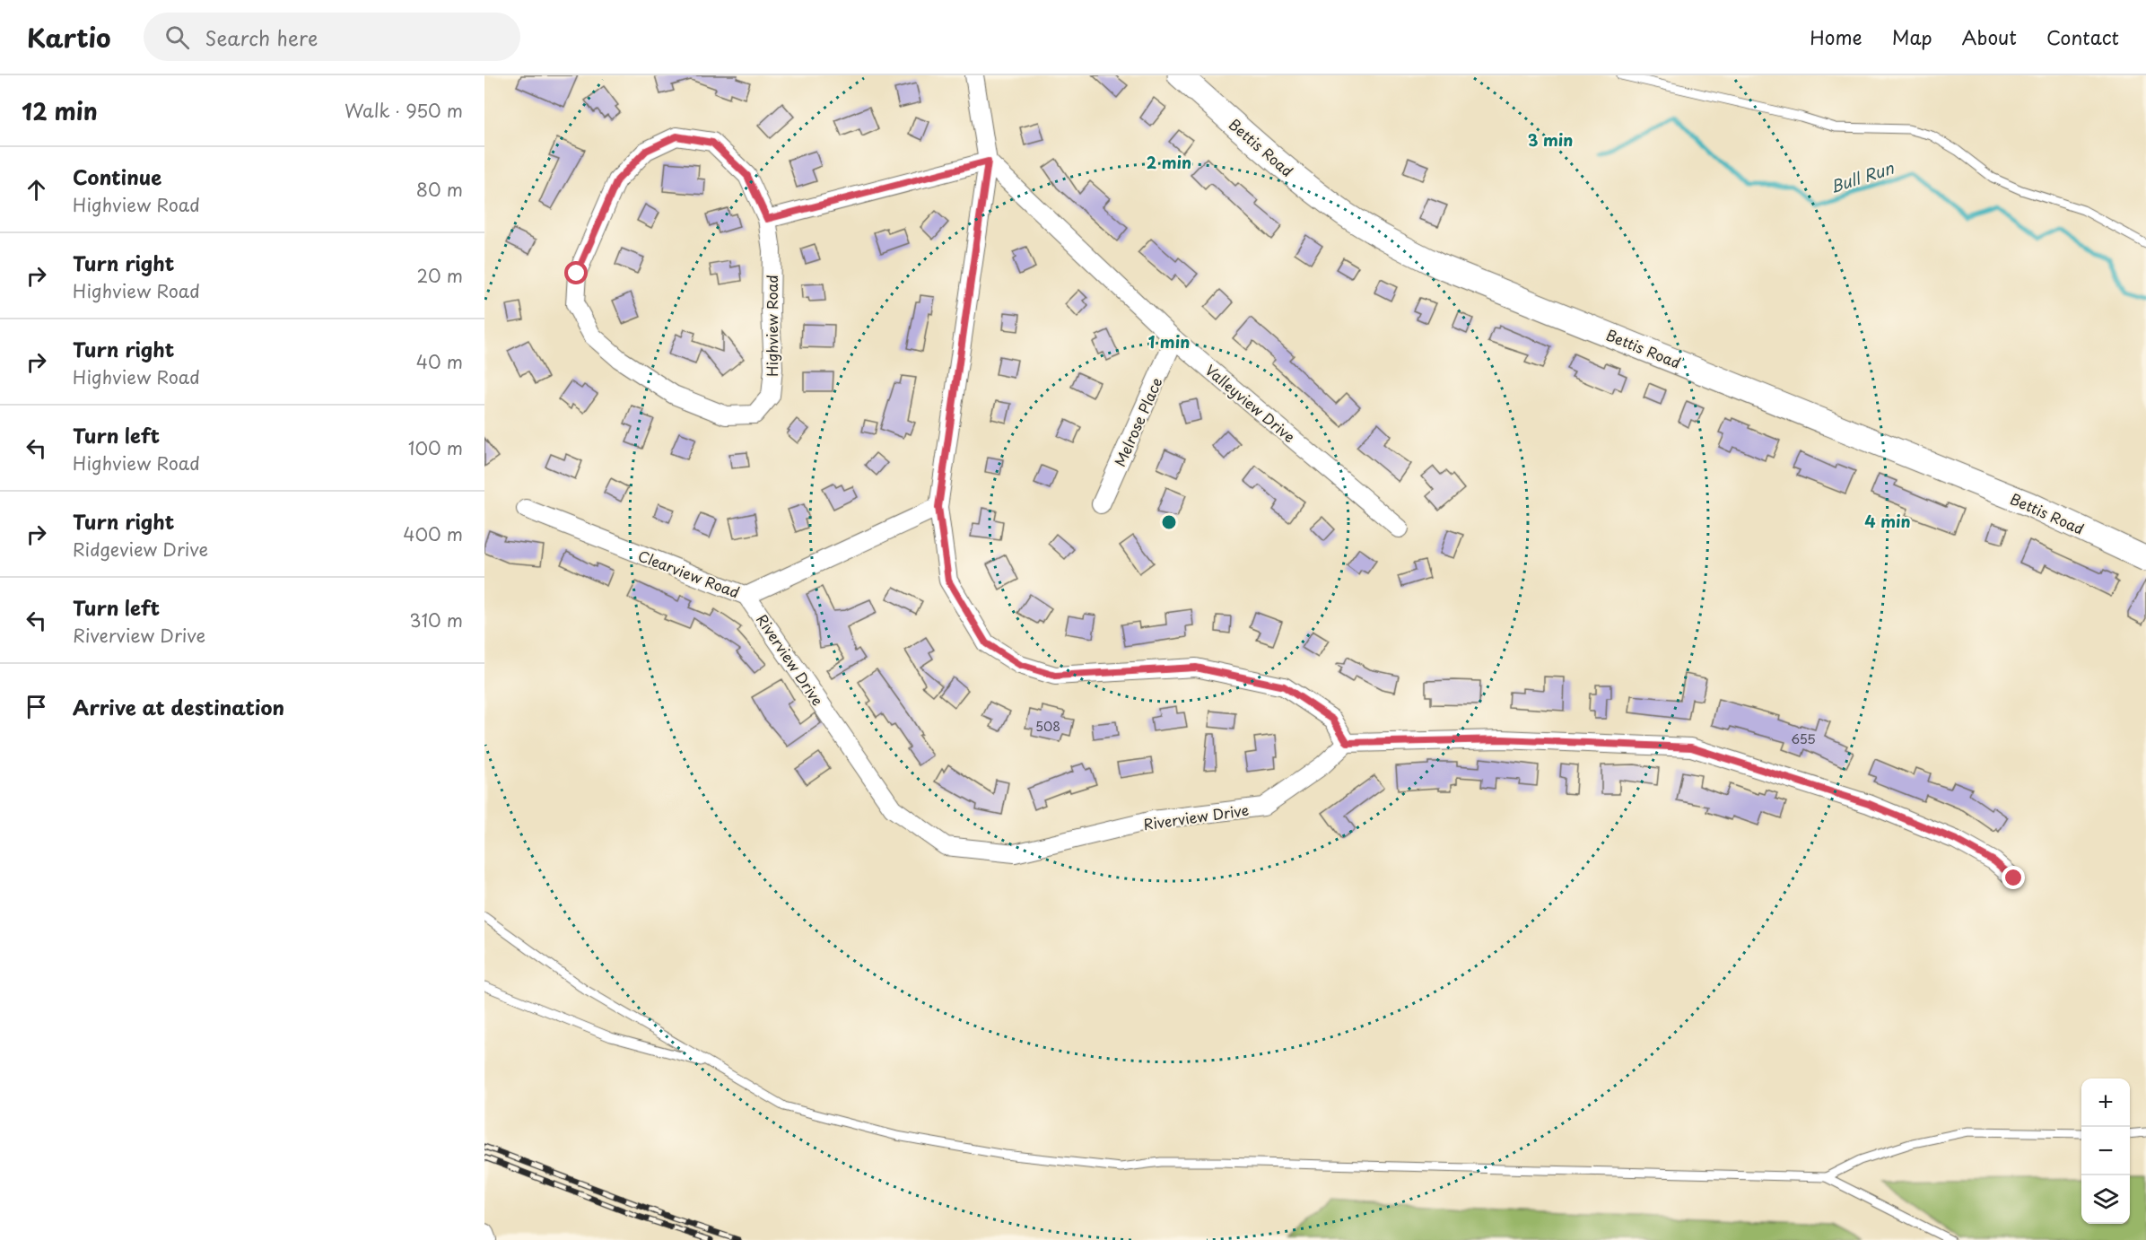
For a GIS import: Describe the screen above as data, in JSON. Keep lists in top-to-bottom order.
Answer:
{
  "streets": {
    "street": [
      "Bettis Road",
      "Highview Road",
      "Valleyview Drive",
      "Melrose Place",
      "Clearview Road",
      "Riverview Drive"
    ]
  },
  "crossings": [
    ["Valleyview Drive", "Melrose Place"],
    ["Clearview Road", "Riverview Drive"]
  ],
  "water": ["Bull Run"],
  "house_numbers": ["508", "655"],
  "page": {
    "header": "Kartio",
    "search": "Search here",
    "nav": [
      "Home",
      "Map",
      "About",
      "Contact"
    ],
    "heading": ["12 min", "Walk · 950 m"],
    "list": [
      ["Continue", "Highview Road", "80 m"],
      ["Turn right", "Highview Road", "20 m"],
      ["Turn right", "Highview Road", "40 m"],
      ["Turn left", "Highview Road", "100 m"],
      ["Turn right", "Ridgeview Drive", "400 m"],
      ["Turn left", "Riverview Drive", "310 m"],
      "Arrive at destination"
    ],
    "map_buttons": ["+", "−"]
  },
  "rings": [
    "3 min",
    "2 min",
    "1 min",
    "4 min"
  ]
}
